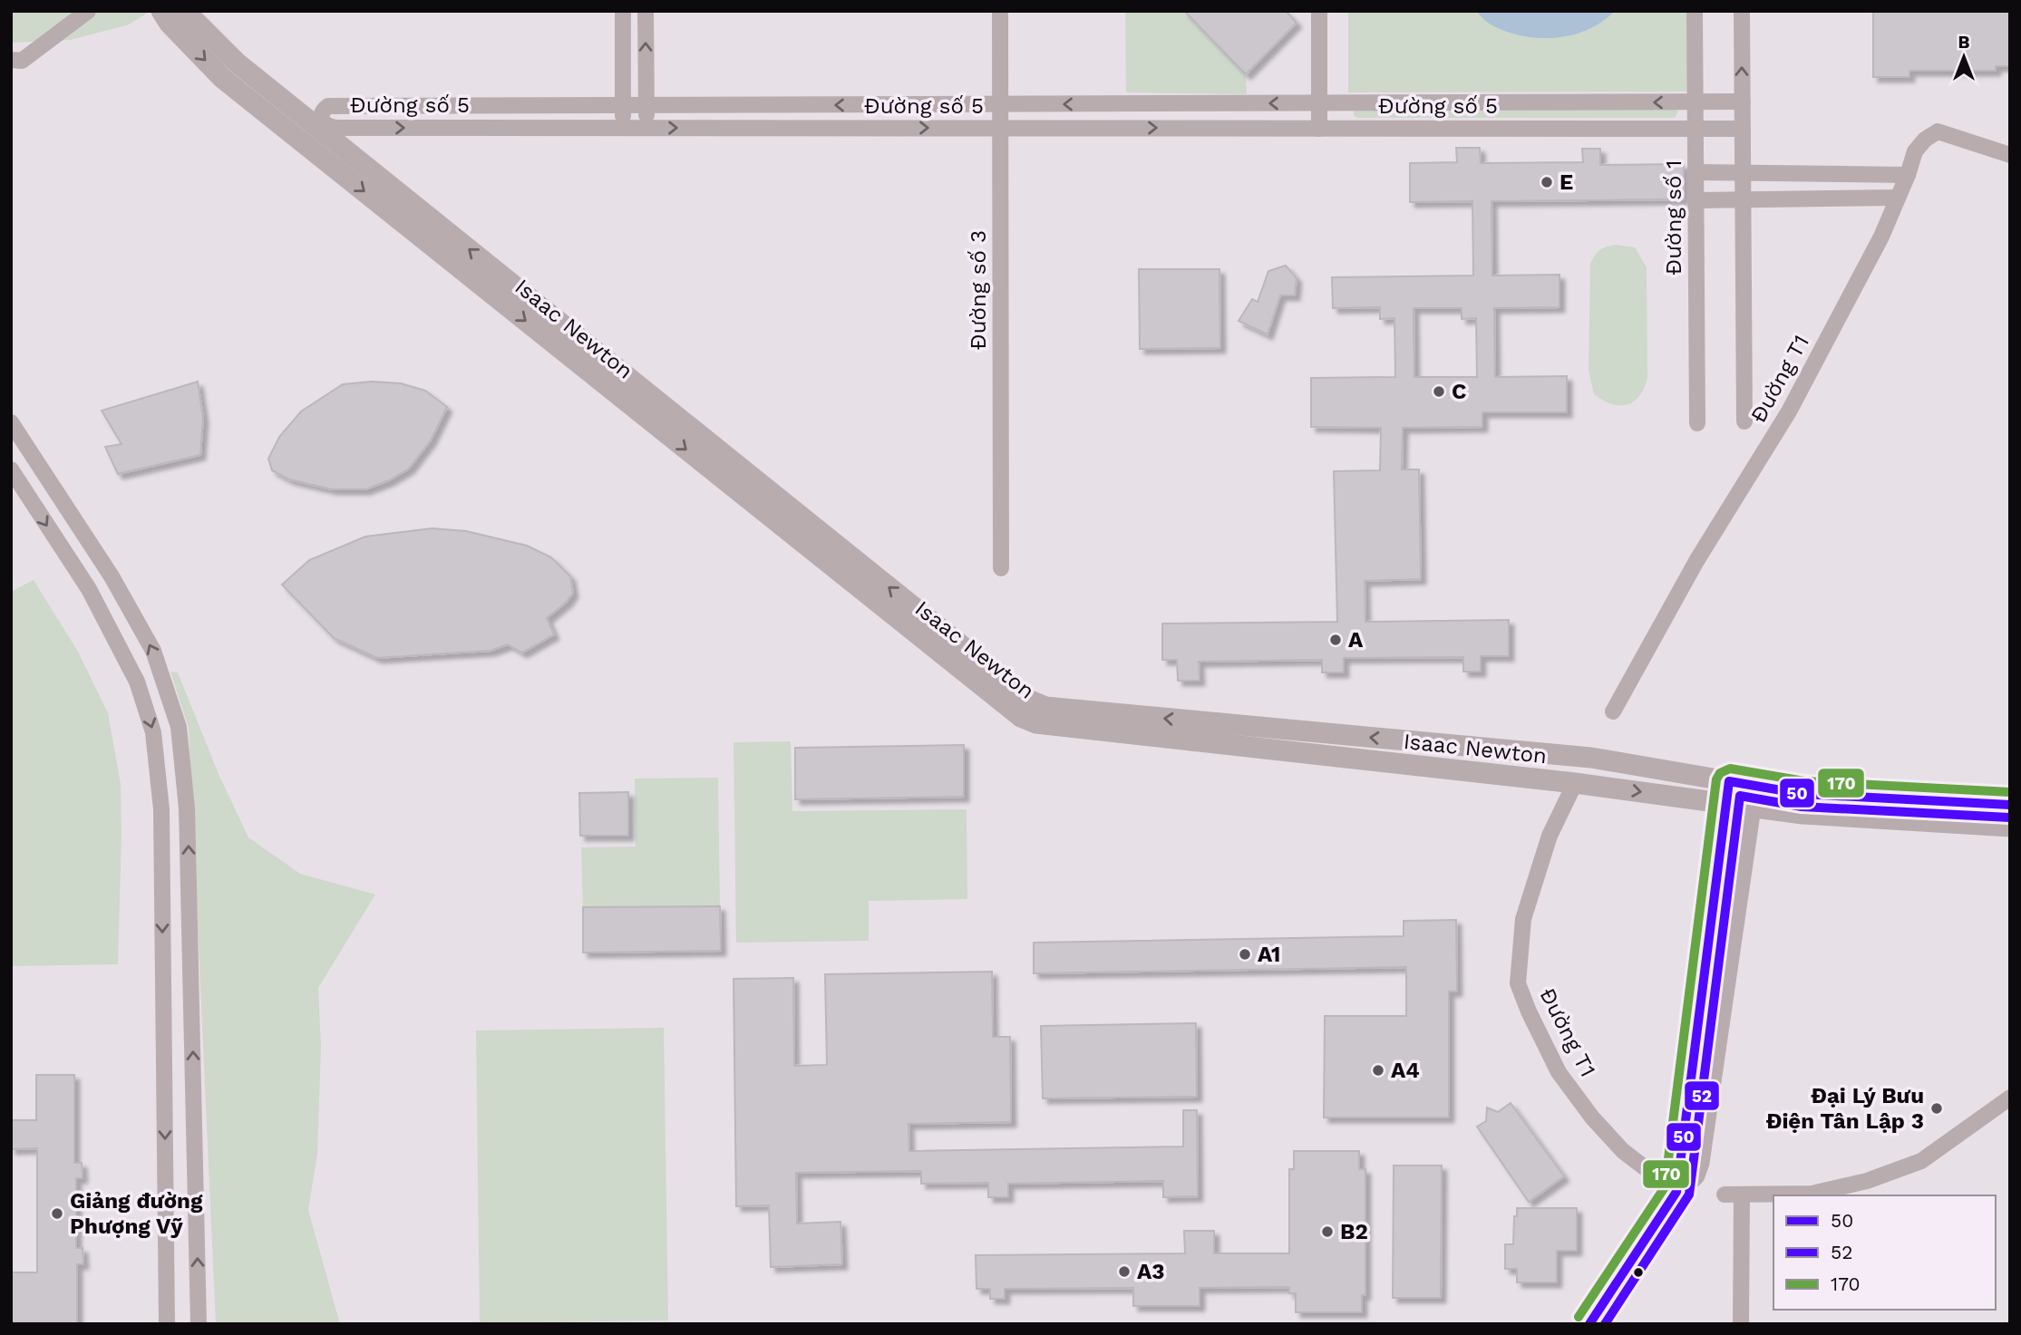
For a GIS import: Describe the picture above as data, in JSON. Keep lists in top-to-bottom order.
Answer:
{
  "streets": {
    "street": [
      "Đường số 5",
      "Đường số 1",
      "Đường số 3",
      "Isaac Newton",
      "Đường T1"
    ]
  },
  "crossings": [
    ["Đường số 5", "Đường số 1"],
    ["Đường số 5", "Đường số 3"],
    ["Isaac Newton", "Đường T1"]
  ],
  "places": [
    "E",
    "C",
    "A",
    "A1",
    "A4",
    "Đại Lý Bưu Điện Tân Lập 3",
    "Giảng đường Phượng Vỹ",
    "B2",
    "A3"
  ],
  "lines": ["transit line 170", "transit line 50", "transit line 52"],
  "legend": ["50", "52", "170"],
  "north": "top"
}
